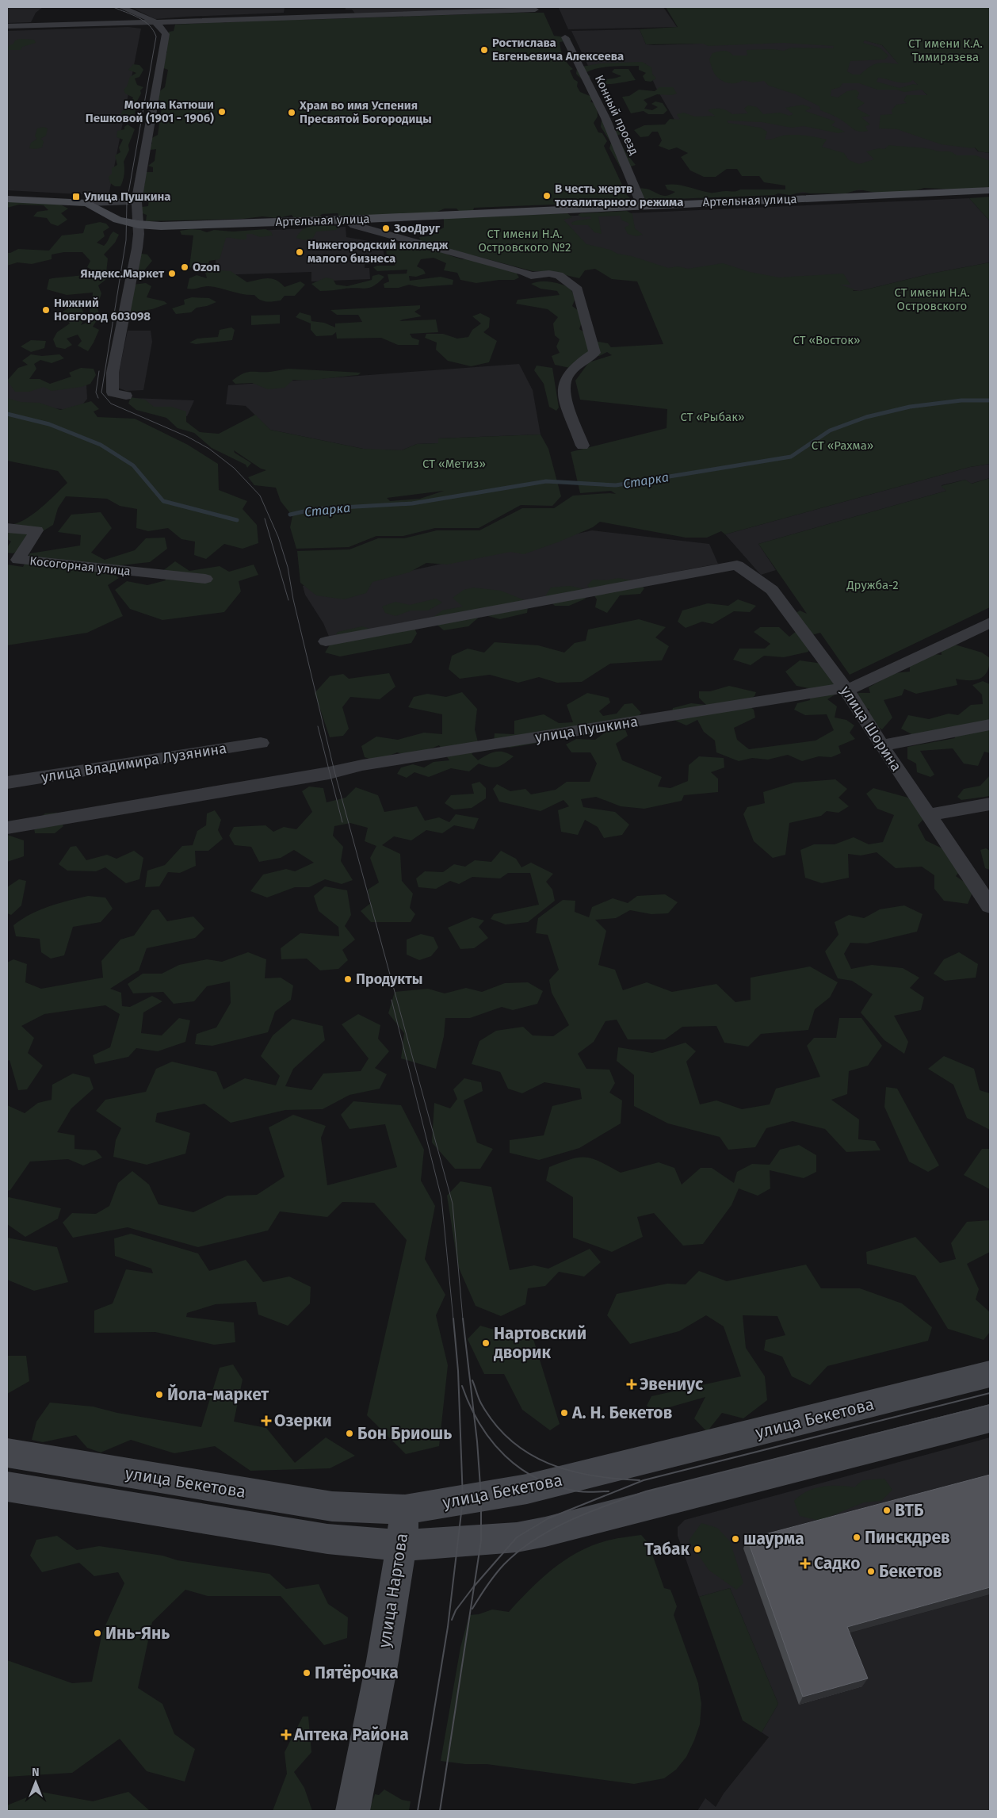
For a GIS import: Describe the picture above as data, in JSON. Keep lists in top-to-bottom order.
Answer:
{
  "streets": {
    "street": [
      "Конный проезд",
      "Артельная улица",
      "Косогорная улица",
      "улица Шорина",
      "улица Пушкина",
      "улица Владимира Лузянина",
      "улица Бекетова",
      "улица Нартова"
    ]
  },
  "crossings": [
    ["Конный проезд", "Артельная улица"],
    ["улица Шорина", "улица Пушкина"],
    ["улица Бекетова", "улица Нартова"]
  ],
  "water": ["Старка"],
  "parks": [
    "СТ имени К.А. Тимирязева",
    "СТ имени Н.А. Островского №2",
    "СТ имени Н.А. Островского",
    "СТ «Восток»",
    "СТ «Рыбак»",
    "СТ «Рахма»",
    "СТ «Метиз»",
    "Дружба-2"
  ],
  "places": {
    "other": [
      "Ростислава Евгеньевича Алексеева",
      "Могила Катюши Пешковой (1901 - 1906)",
      "Храм во имя Успения Пресвятой Богородицы",
      "В честь жертв тоталитарного режима",
      "ЗооДруг",
      "Нижегородский колледж малого бизнеса",
      "Ozon",
      "Яндекс.Маркет",
      "Нижний Новгород 603098",
      "Продукты",
      "Нартовский дворик",
      "Йола-маркет",
      "А. Н. Бекетов",
      "Бон Бриошь",
      "ВТБ",
      "Пинскдрев",
      "шаурма",
      "Табак",
      "Бекетов",
      "Инь-Янь",
      "Пятёрочка"
    ],
    "transit": ["Улица Пушкина"],
    "health": [
      "Эвениус",
      "Озерки",
      "Садко",
      "Аптека Района"
    ]
  },
  "north": "top"
}
